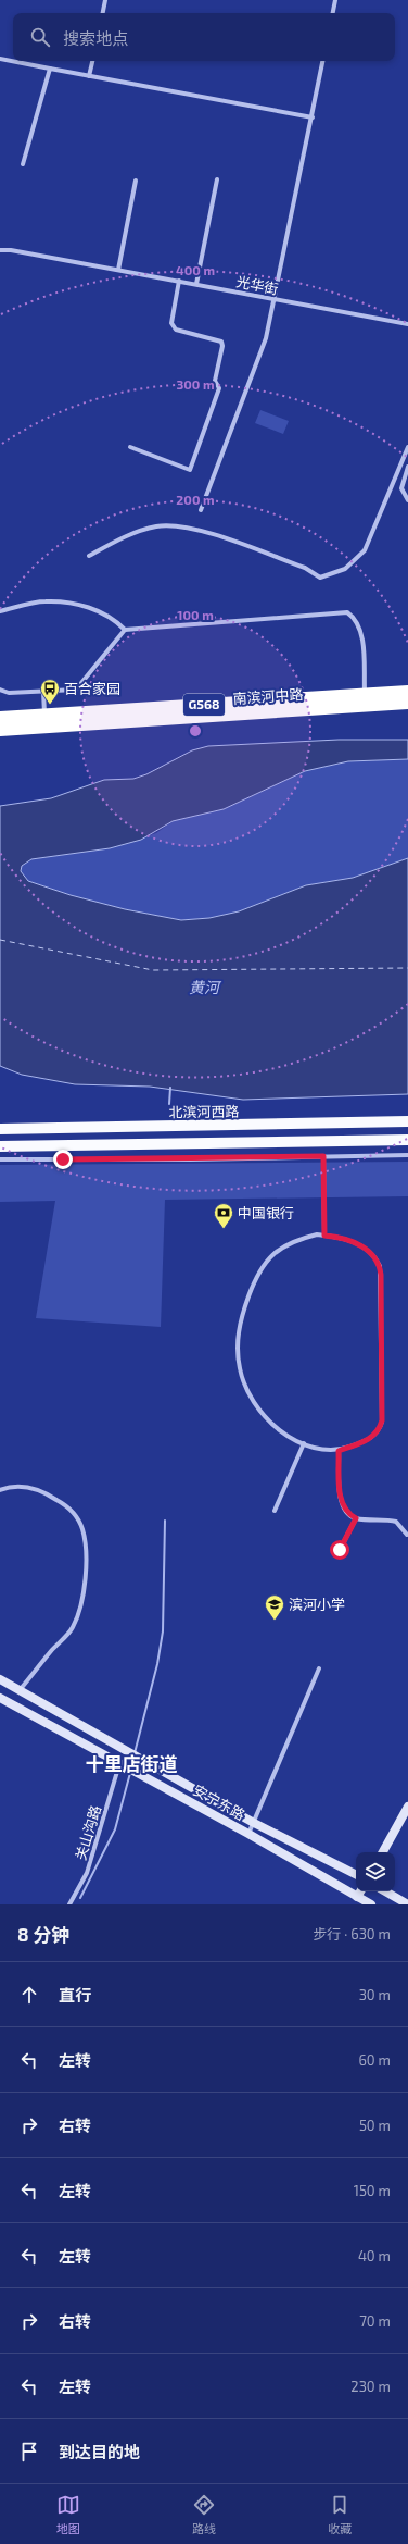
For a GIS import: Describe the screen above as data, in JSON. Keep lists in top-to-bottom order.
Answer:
{
  "streets": {
    "highway": ["南滨河中路", "G568"],
    "main road": ["北滨河西路", "安宁东路"],
    "street": ["光华街", "关山沟路"]
  },
  "crossings": [
    ["安宁东路", "关山沟路"]
  ],
  "districts": ["十里店街道"],
  "water": ["黄河"],
  "places": {
    "bus stop": ["百合家园"],
    "bank": ["中国银行"],
    "school or university": ["滨河小学"]
  },
  "page": {
    "search": "搜索地点",
    "heading": ["8 分钟", "步行 · 630 m"],
    "list": [
      ["直行", "30 m"],
      ["左转", "60 m"],
      ["右转", "50 m"],
      ["左转", "150 m"],
      ["左转", "40 m"],
      ["右转", "70 m"],
      ["左转", "230 m"],
      "到达目的地"
    ],
    "nav": ["地图", "路线", "收藏"]
  },
  "rings": [
    "400 m",
    "300 m",
    "200 m",
    "100 m"
  ]
}
